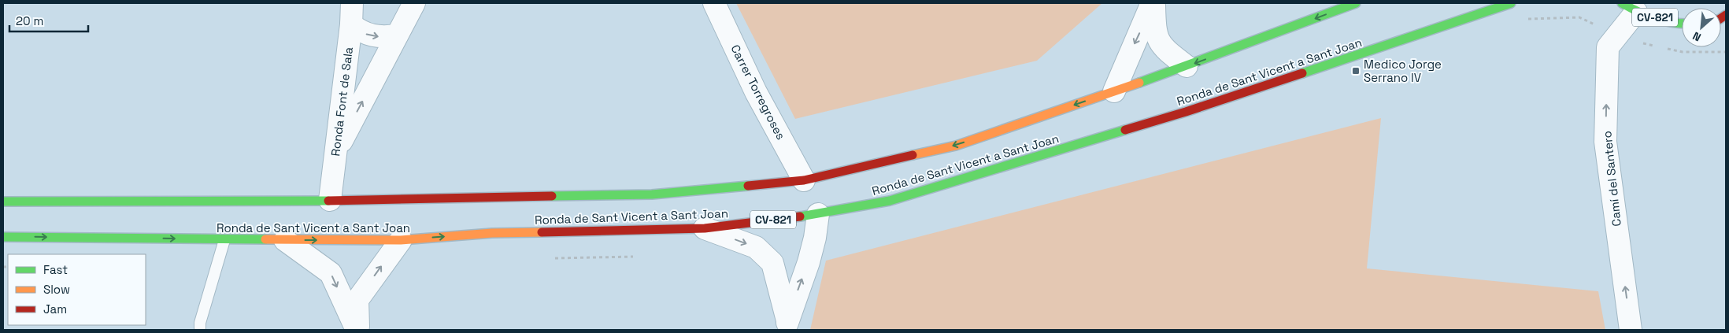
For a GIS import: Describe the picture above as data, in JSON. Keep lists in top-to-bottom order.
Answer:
{
  "streets": {
    "main road": ["CV-821", "Ronda de Sant Vicent a Sant Joan"],
    "street": ["Carrer Torregroses", "Ronda Font de Sala", "Camí del Santero"]
  },
  "crossings": [
    ["CV-821", "Camí del Santero"],
    ["Ronda de Sant Vicent a Sant Joan", "Carrer Torregroses"],
    ["Ronda de Sant Vicent a Sant Joan", "Ronda Font de Sala"]
  ],
  "one_way": ["Camí del Santero"],
  "places": {
    "transit": ["Medico Jorge Serrano IV"]
  },
  "legend": ["Fast", "Slow", "Jam"],
  "scale_bar": "20 m",
  "north": "bottom left"
}
